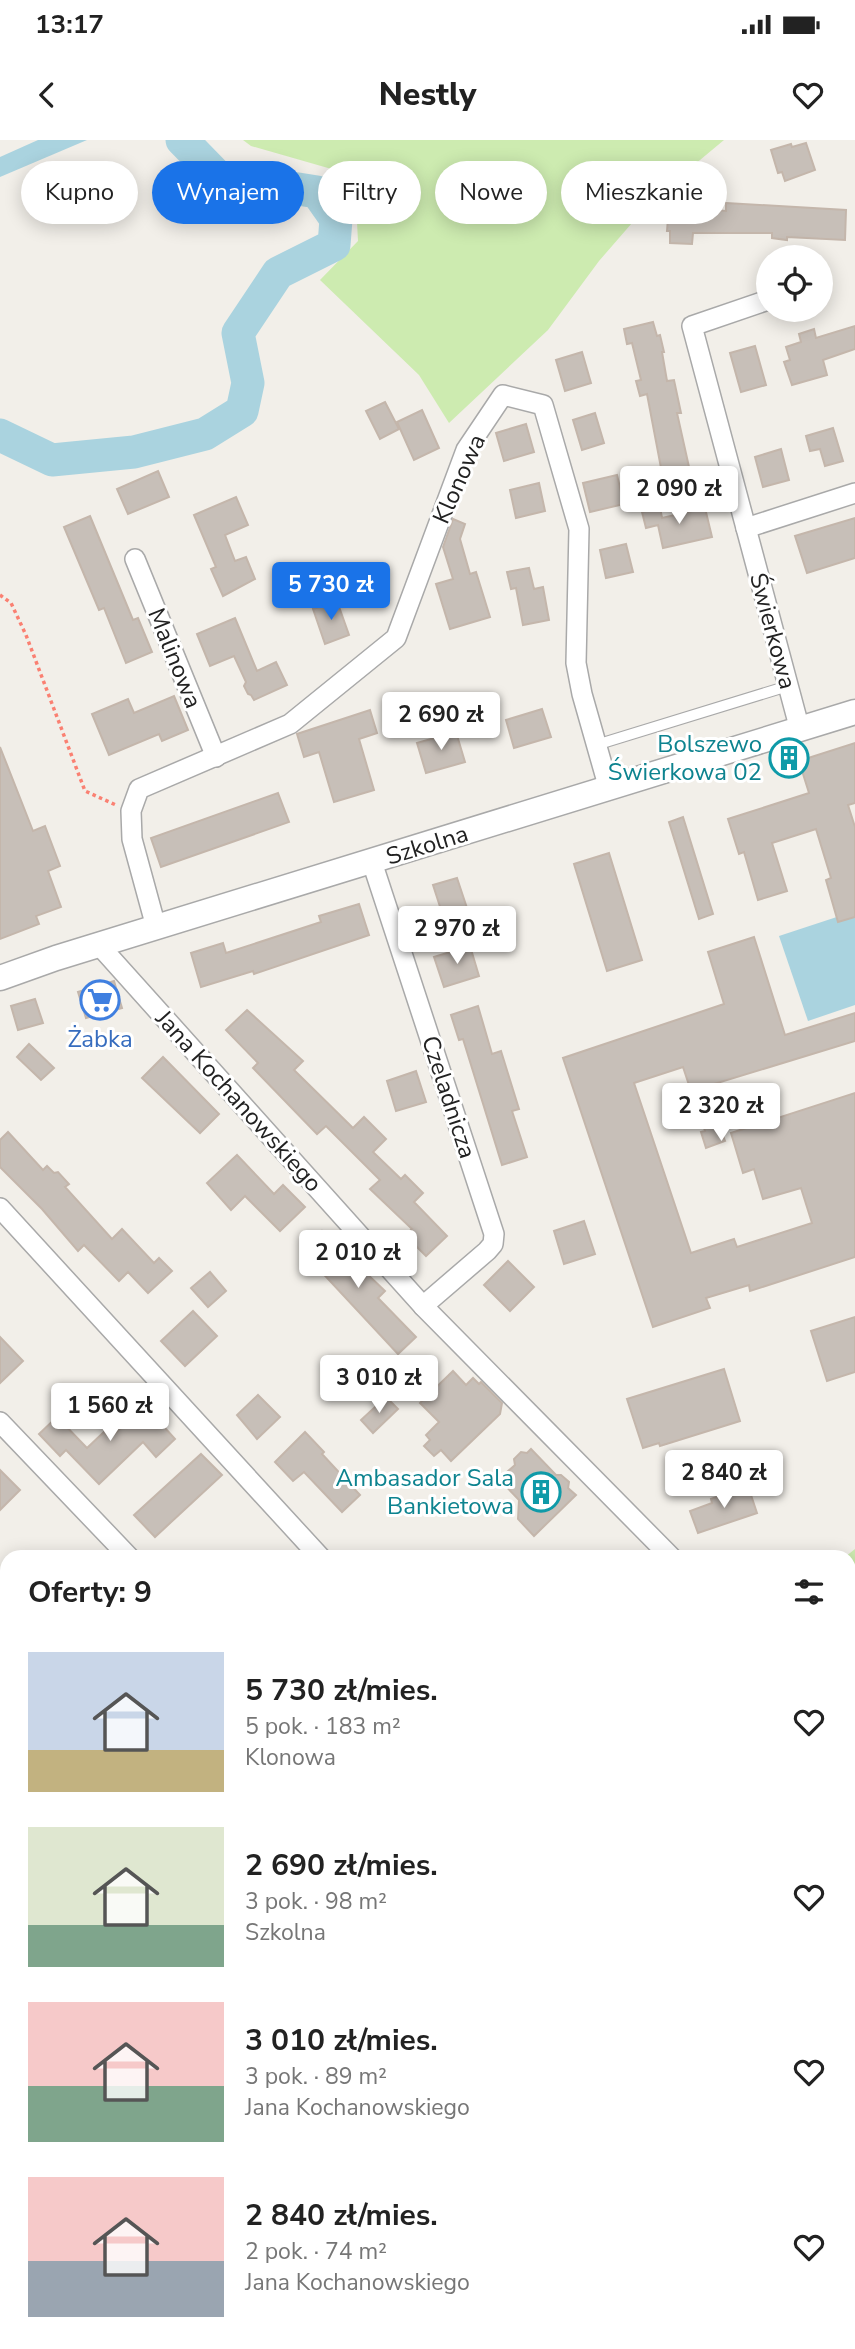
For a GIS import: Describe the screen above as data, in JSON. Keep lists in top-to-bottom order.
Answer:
{
  "streets": {
    "street": [
      "Klonowa",
      "Świerkowa",
      "Malinowa",
      "Szkolna",
      "Czeladnicza",
      "Jana Kochanowskiego"
    ]
  },
  "crossings": [
    ["Klonowa", "Malinowa"],
    ["Klonowa", "Szkolna"],
    ["Świerkowa", "Szkolna"],
    ["Szkolna", "Czeladnicza"],
    ["Szkolna", "Jana Kochanowskiego"],
    ["Czeladnicza", "Jana Kochanowskiego"]
  ],
  "places": {
    "building": ["Bolszewo Świerkowa 02", "Ambasador Sala Bankietowa"],
    "supermarket": ["Żabka"]
  },
  "page": {
    "status": "13:17",
    "header": "Nestly",
    "chip": [
      "Kupno",
      "Wynajem",
      "Filtry",
      "Nowe",
      "Mieszkanie"
    ],
    "price": [
      "2 090 zł",
      "5 730 zł",
      "2 690 zł",
      "2 970 zł",
      "2 320 zł",
      "2 010 zł",
      "3 010 zł",
      "1 560 zł",
      "2 840 zł"
    ],
    "heading": "Oferty: 9",
    "list": [
      {
        "name": "5 730 zł/mies.",
        "note": "5 pok. · 183 m² · Klonowa"
      },
      {
        "name": "2 690 zł/mies.",
        "note": "3 pok. · 98 m² · Szkolna"
      },
      {
        "name": "3 010 zł/mies.",
        "note": "3 pok. · 89 m² · Jana Kochanowskiego"
      },
      {
        "name": "2 840 zł/mies.",
        "note": "2 pok. · 74 m² · Jana Kochanowskiego"
      }
    ]
  }
}
